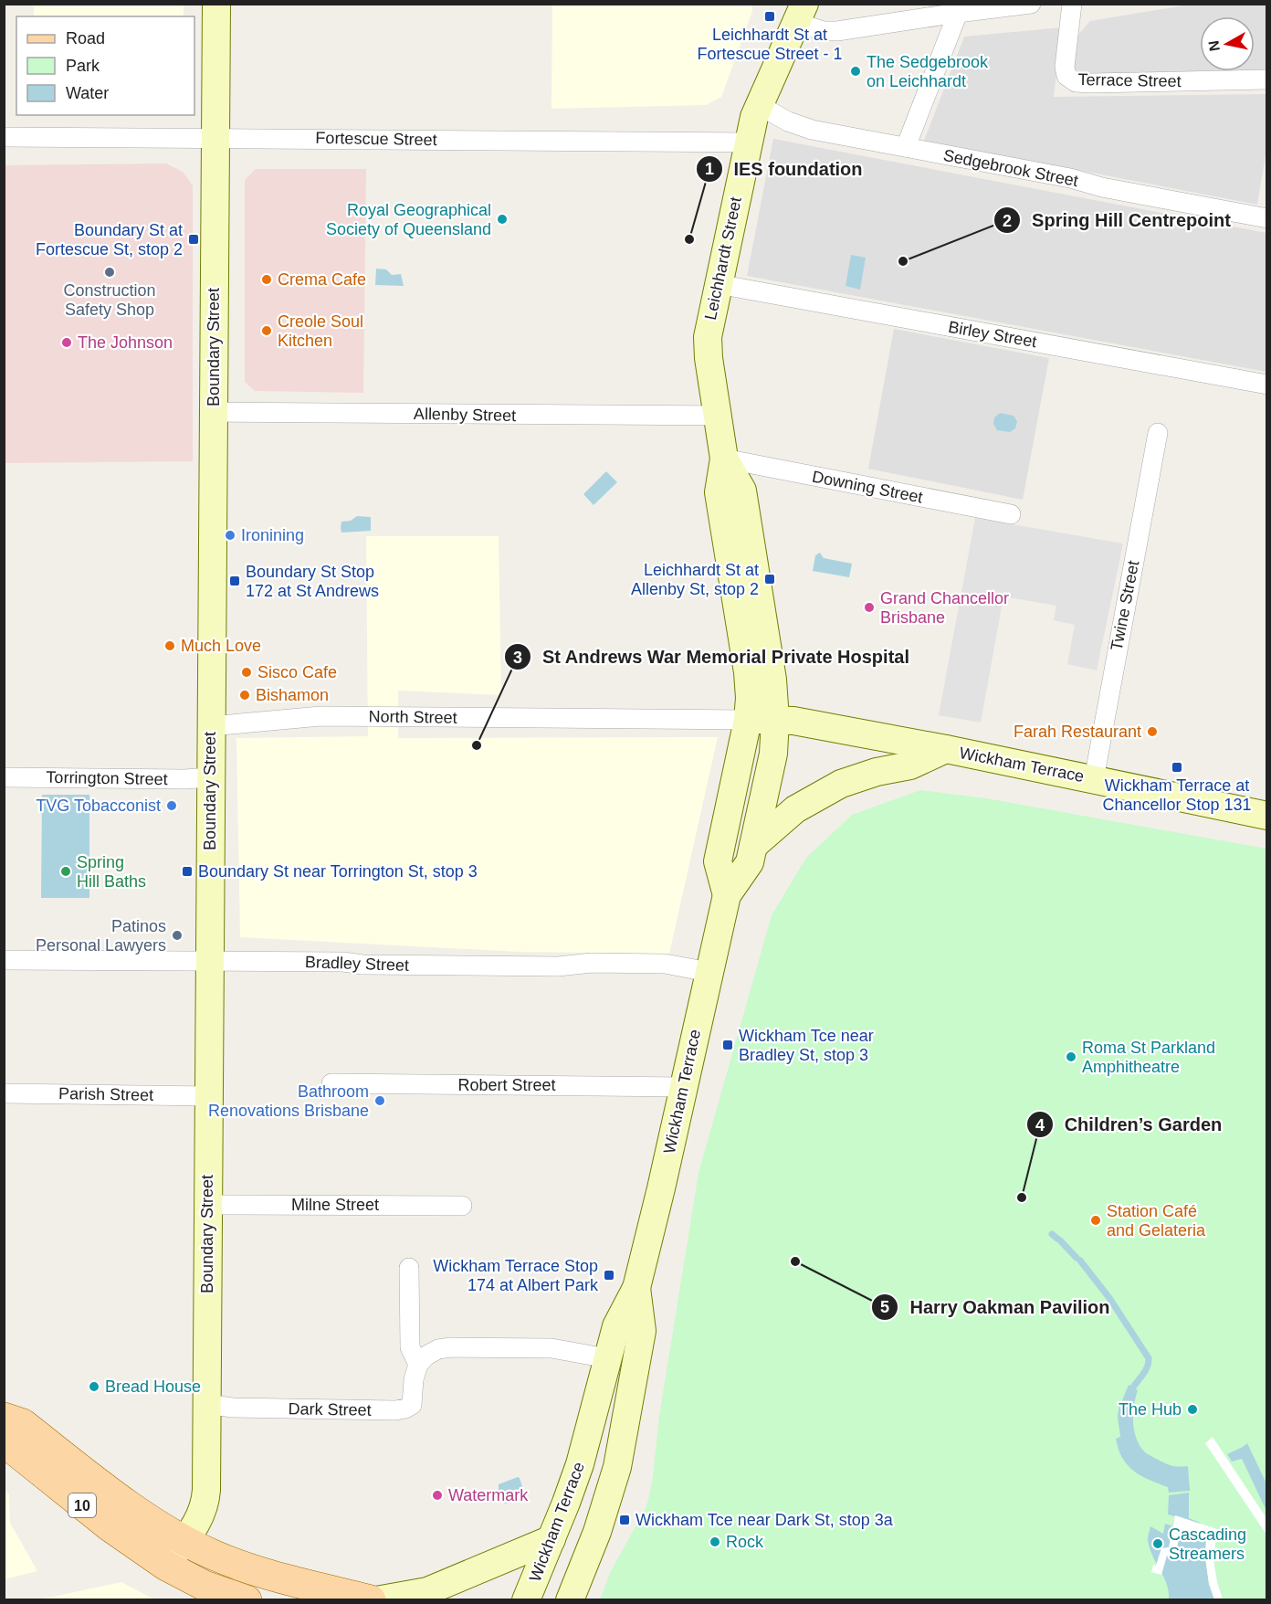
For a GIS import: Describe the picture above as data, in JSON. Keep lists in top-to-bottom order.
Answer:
{
  "streets": {
    "main road": [
      "Leichhardt Street",
      "Boundary Street",
      "Wickham Terrace",
      "10"
    ],
    "street": [
      "Terrace Street",
      "Fortescue Street",
      "Sedgebrook Street",
      "Birley Street",
      "Allenby Street",
      "Downing Street",
      "Twine Street",
      "North Street",
      "Torrington Street",
      "Bradley Street",
      "Robert Street",
      "Parish Street",
      "Milne Street",
      "Dark Street"
    ]
  },
  "crossings": [
    ["Fortescue Street", "Leichhardt Street"],
    ["Fortescue Street", "Boundary Street"],
    ["Sedgebrook Street", "Leichhardt Street"],
    ["Leichhardt Street", "Birley Street"],
    ["Leichhardt Street", "Allenby Street"],
    ["Leichhardt Street", "Downing Street"],
    ["Leichhardt Street", "North Street"],
    ["Leichhardt Street", "Wickham Terrace"],
    ["Boundary Street", "Allenby Street"],
    ["Boundary Street", "North Street"],
    ["Boundary Street", "Torrington Street"],
    ["Boundary Street", "Bradley Street"],
    ["Boundary Street", "Parish Street"],
    ["Boundary Street", "Milne Street"],
    ["Boundary Street", "Dark Street"],
    ["Boundary Street", "10"],
    ["Twine Street", "Wickham Terrace"],
    ["North Street", "Wickham Terrace"],
    ["Wickham Terrace", "Bradley Street"],
    ["Wickham Terrace", "Robert Street"]
  ],
  "places": {
    "transit": [
      "Leichhardt St at Fortescue Street - 1",
      "Boundary St at Fortescue St, stop 2",
      "Leichhardt St at Allenby St, stop 2",
      "Boundary St Stop 172 at St Andrews",
      "Wickham Terrace at Chancellor Stop 131",
      "Boundary St near Torrington St, stop 3",
      "Wickham Tce near Bradley St, stop 3",
      "Wickham Terrace Stop 174 at Albert Park",
      "Wickham Tce near Dark St, stop 3a"
    ],
    "other": [
      "The Sedgebrook on Leichhardt",
      "Royal Geographical Society of Queensland",
      "IES foundation",
      "Spring Hill Centrepoint",
      "Construction Safety Shop",
      "Crema Cafe",
      "Creole Soul Kitchen",
      "The Johnson",
      "Ironining",
      "Grand Chancellor Brisbane",
      "Much Love",
      "Sisco Cafe",
      "Bishamon",
      "Farah Restaurant",
      "St Andrews War Memorial Private Hospital",
      "TVG Tobacconist",
      "Spring Hill Baths",
      "Patinos Personal Lawyers",
      "Roma St Parkland Amphitheatre",
      "Bathroom Renovations Brisbane",
      "Children’s Garden",
      "Station Café and Gelateria",
      "Harry Oakman Pavilion",
      "Bread House",
      "The Hub",
      "Watermark",
      "Rock",
      "Cascading Streamers"
    ]
  },
  "legend": ["Road", "Park", "Water"],
  "north": "left"
}
